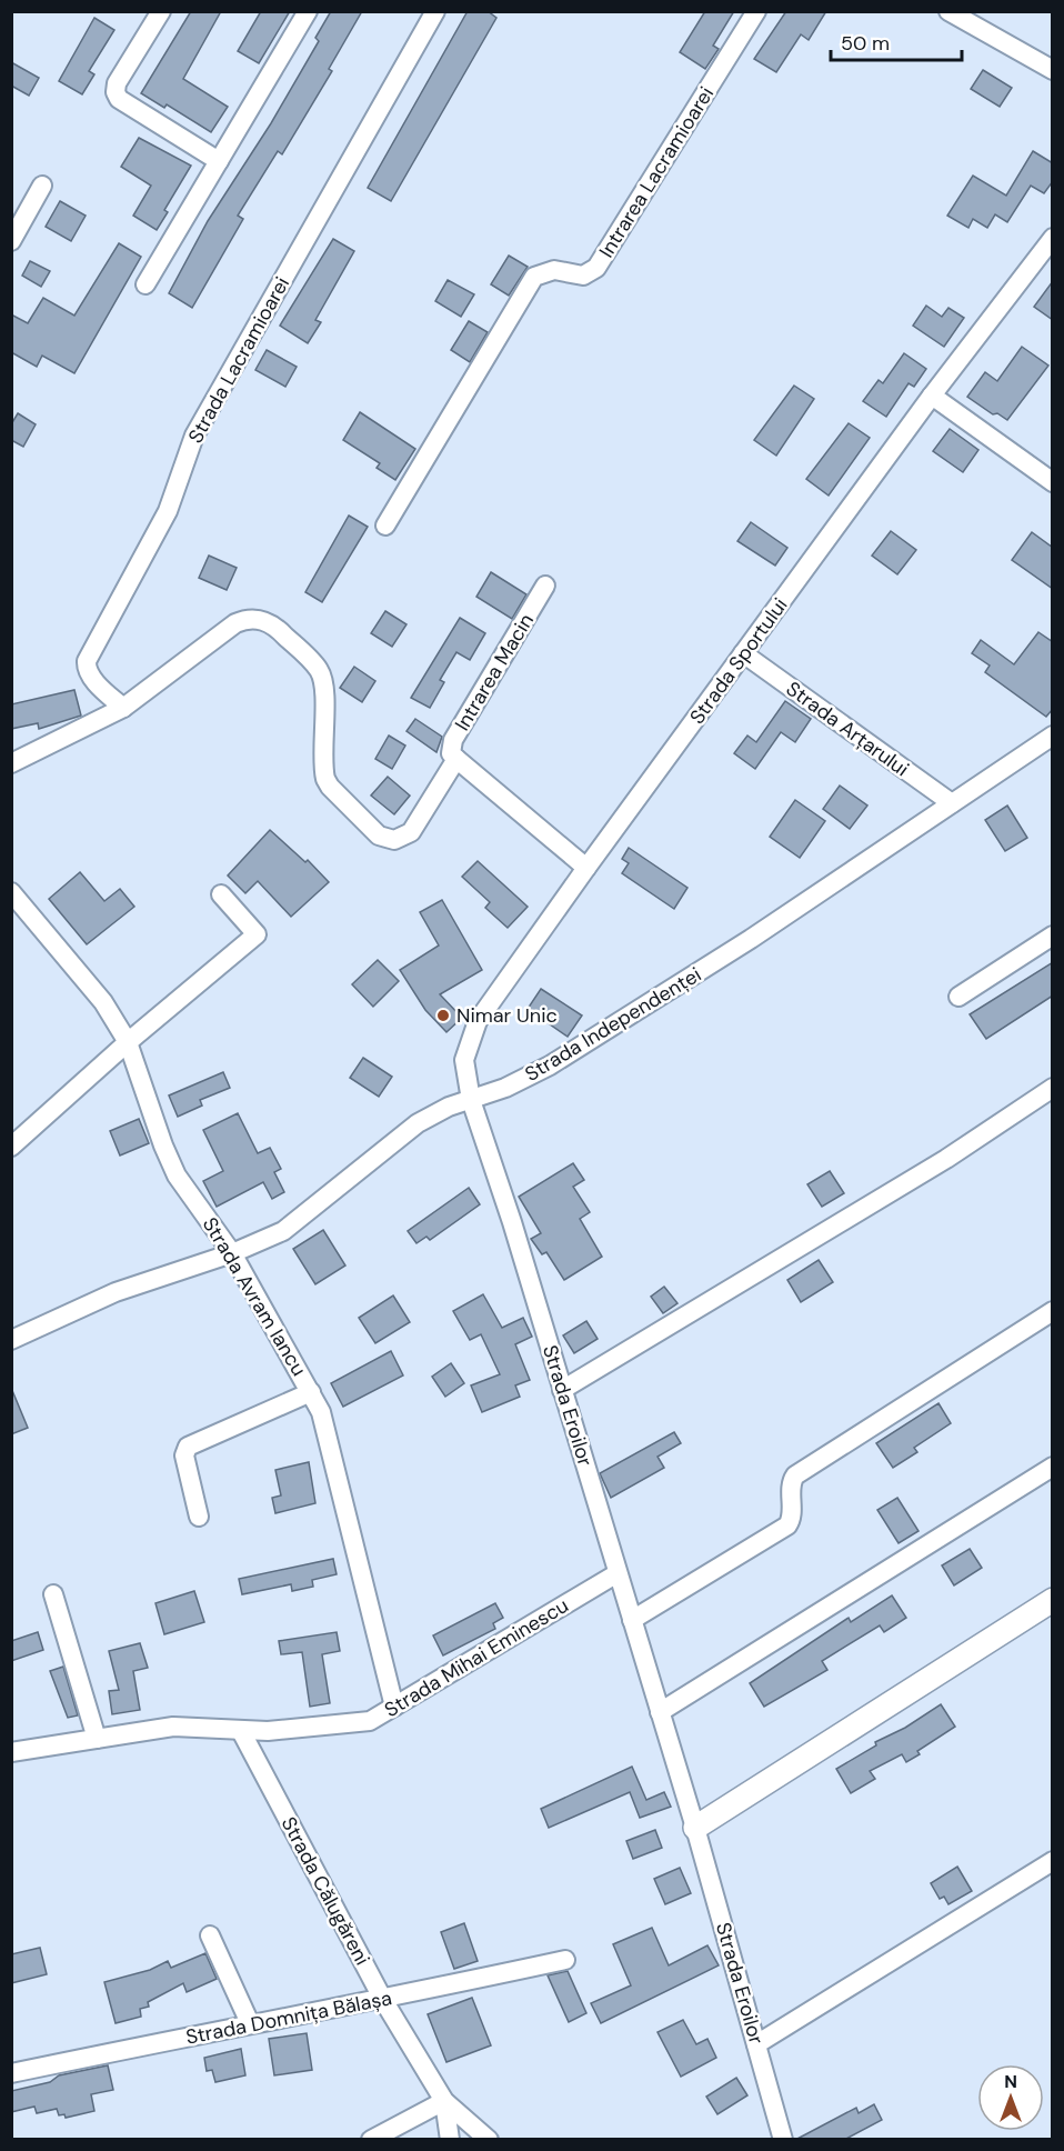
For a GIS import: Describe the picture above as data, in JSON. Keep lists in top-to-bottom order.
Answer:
{
  "streets": {
    "street": [
      "Intrarea Lacramioarei",
      "Strada Lacramioarei",
      "Strada Sportului",
      "Intrarea Macin",
      "Strada Arțarului",
      "Strada Independenței",
      "Strada Avram Iancu",
      "Strada Eroilor",
      "Strada Mihai Eminescu",
      "Strada Călugăreni",
      "Strada Domnița Bălașa"
    ]
  },
  "crossings": [
    ["Strada Sportului", "Strada Arțarului"],
    ["Strada Sportului", "Strada Independenței"],
    ["Strada Sportului", "Strada Eroilor"],
    ["Strada Arțarului", "Strada Independenței"],
    ["Strada Independenței", "Strada Avram Iancu"],
    ["Strada Independenței", "Strada Eroilor"],
    ["Strada Avram Iancu", "Strada Mihai Eminescu"],
    ["Strada Eroilor", "Strada Mihai Eminescu"],
    ["Strada Mihai Eminescu", "Strada Călugăreni"],
    ["Strada Călugăreni", "Strada Domnița Bălașa"]
  ],
  "places": ["Nimar Unic"],
  "scale_bar": "50 m",
  "north": "top"
}
